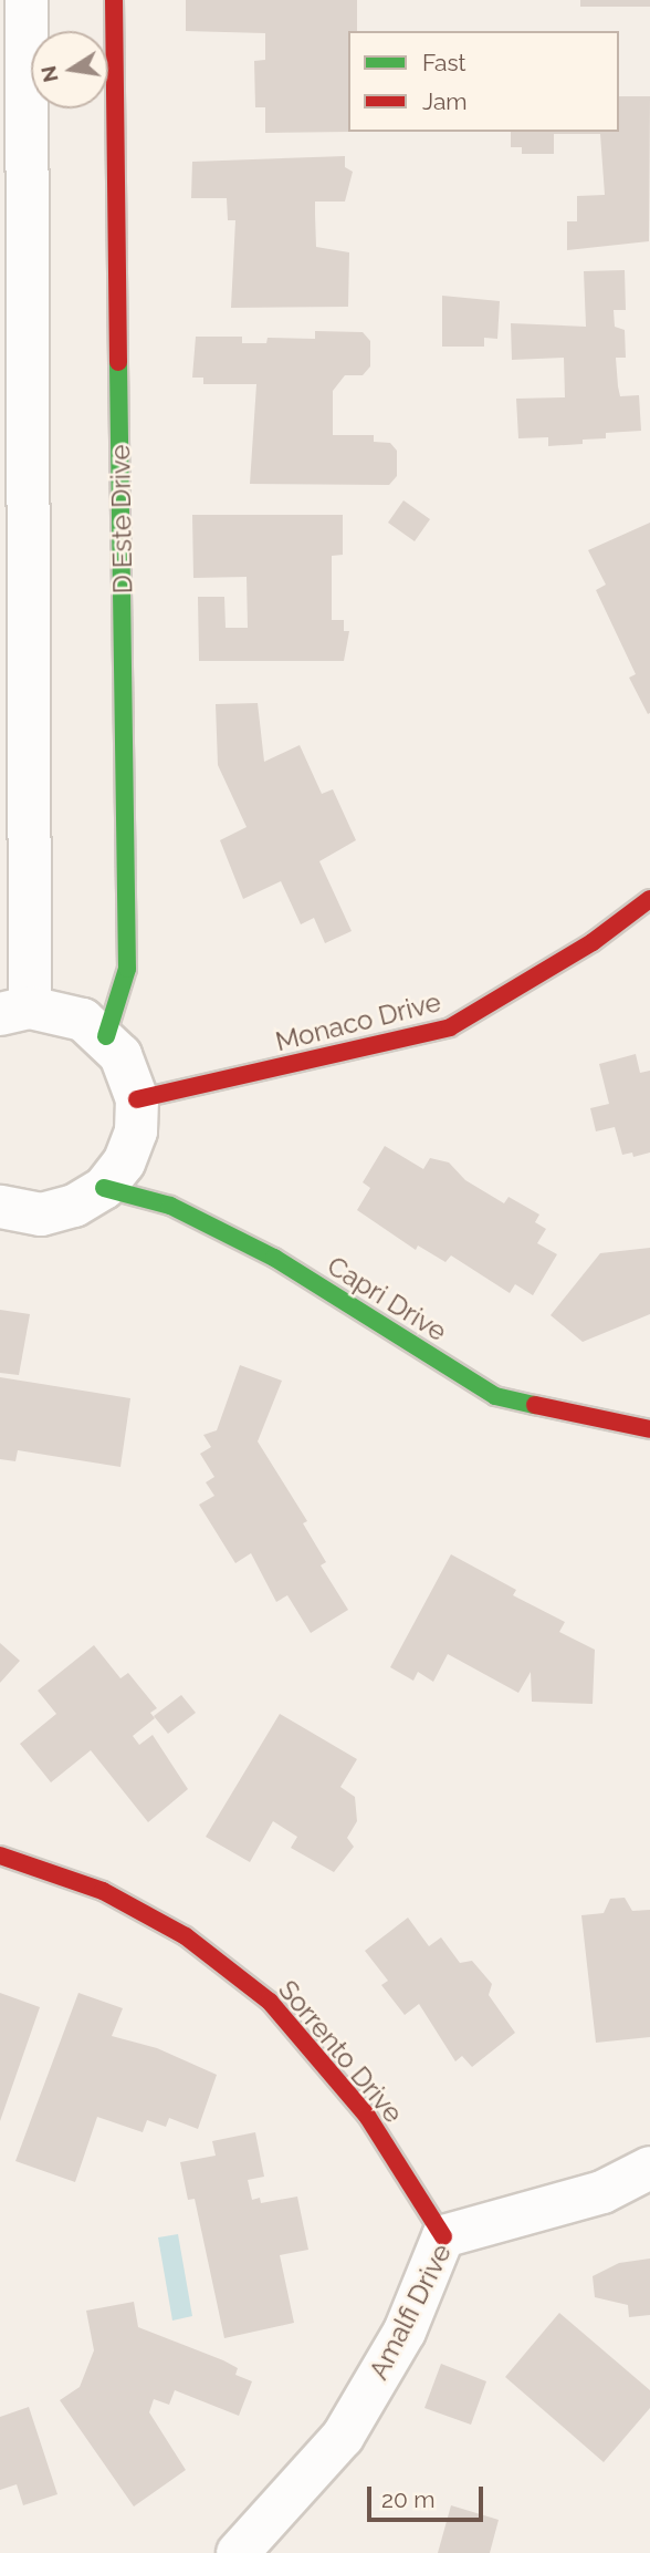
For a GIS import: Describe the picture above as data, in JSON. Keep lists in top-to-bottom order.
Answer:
{
  "streets": {
    "street": [
      "D Este Drive",
      "Monaco Drive",
      "Capri Drive",
      "Sorrento Drive",
      "Amalfi Drive"
    ]
  },
  "crossings": [
    ["Sorrento Drive", "Amalfi Drive"]
  ],
  "legend": ["Fast", "Jam"],
  "scale_bar": "20 m",
  "north": "left"
}
